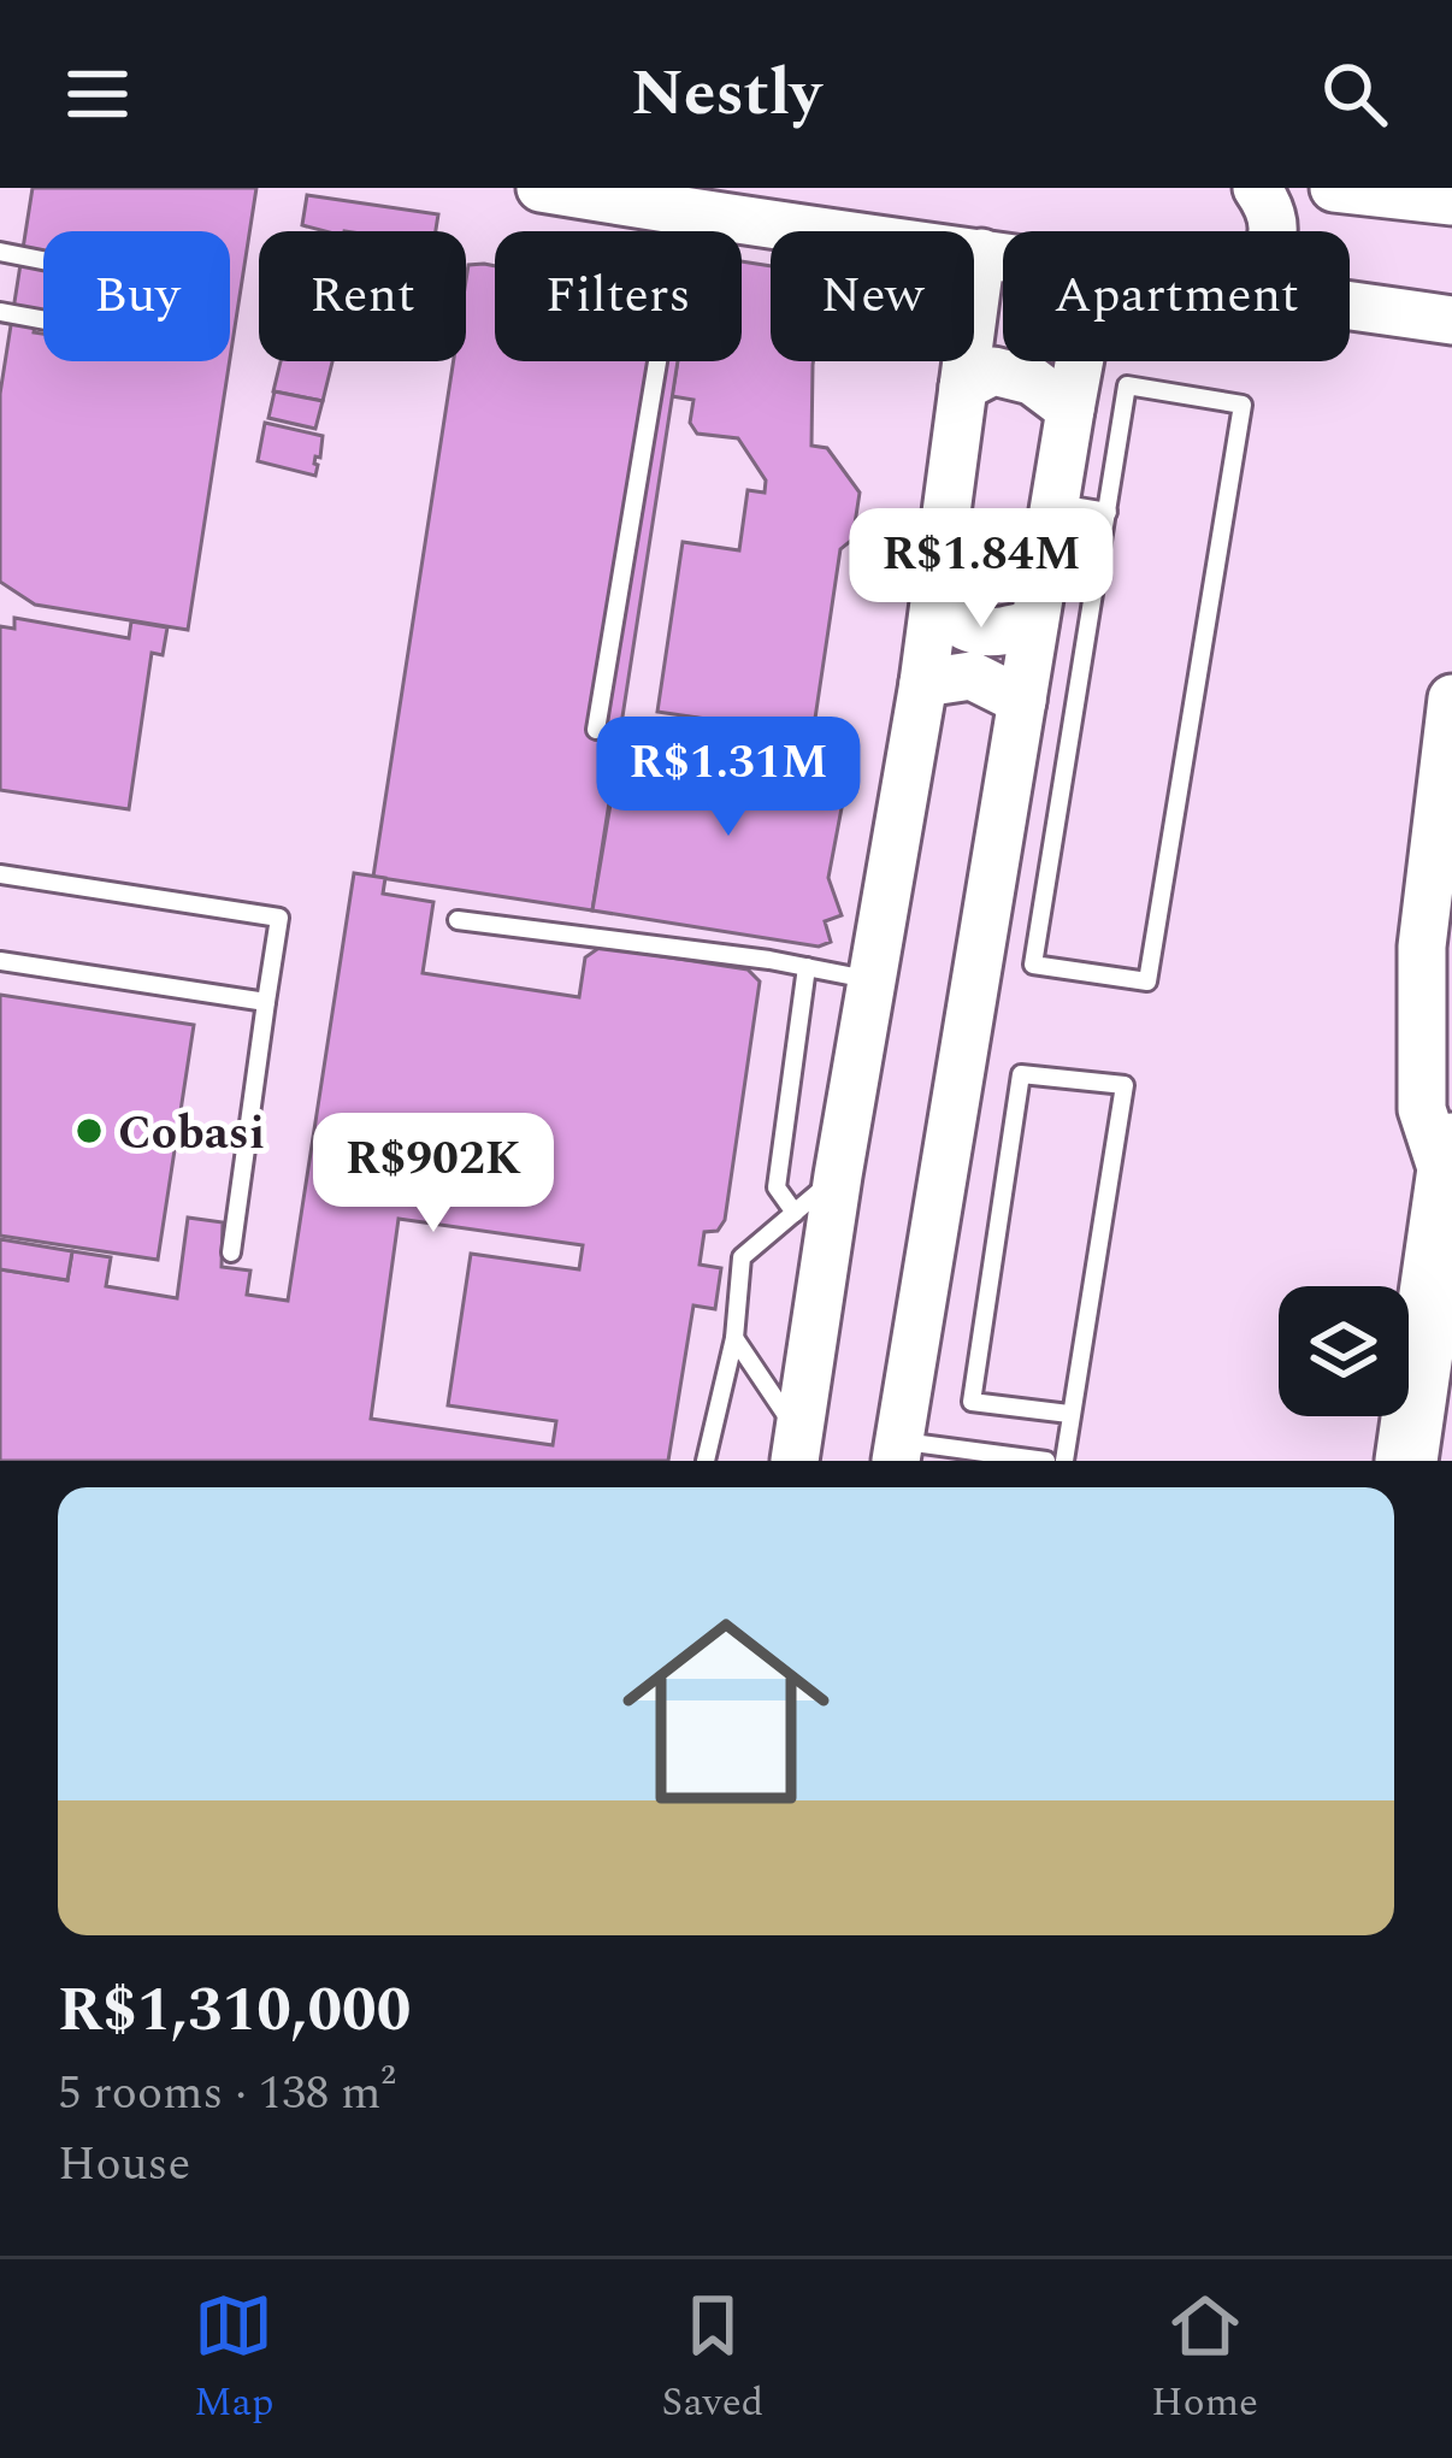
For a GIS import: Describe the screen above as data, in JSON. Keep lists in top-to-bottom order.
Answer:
{
  "places": ["Cobasi"],
  "page": {
    "header": "Nestly",
    "chip": [
      "Buy",
      "Rent",
      "Filters",
      "New",
      "Apartment"
    ],
    "price": ["R$1.84M", "R$1.31M", "R$902K"],
    "list": [
      {
        "name": "R$1,310,000",
        "note": "5 rooms · 138 m² · House"
      }
    ],
    "tabs": ["Map", "Saved", "Home"]
  }
}
